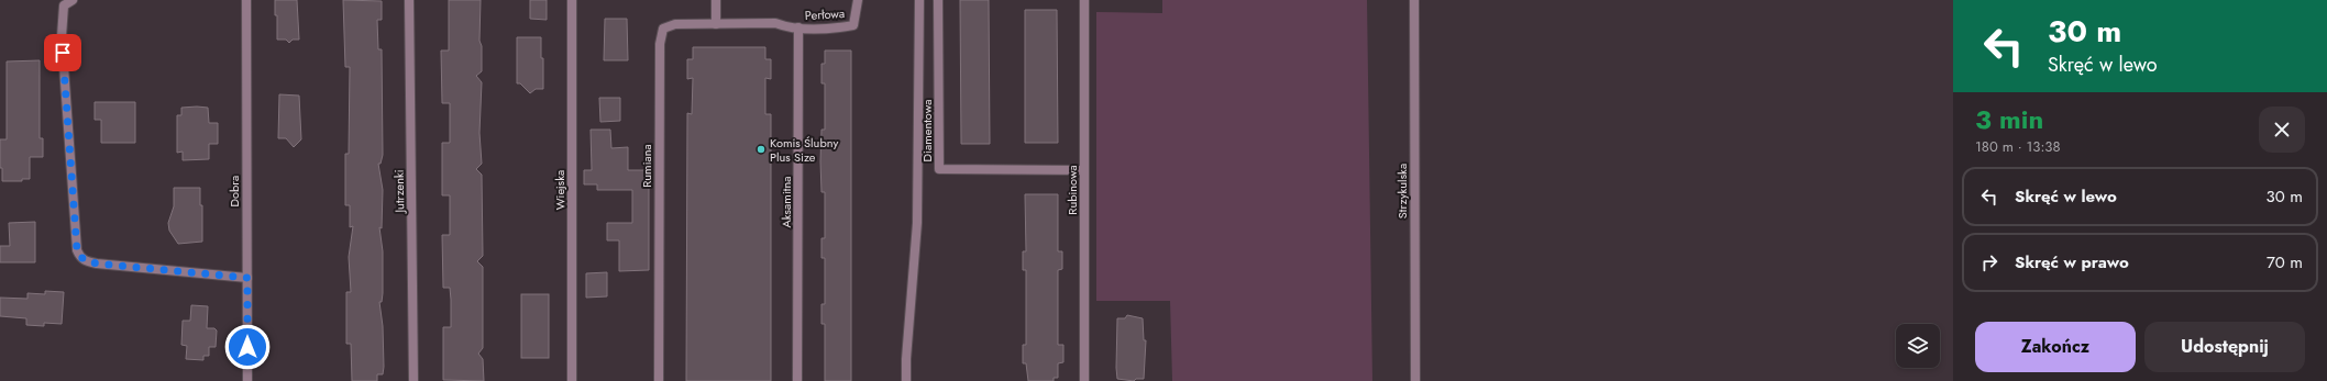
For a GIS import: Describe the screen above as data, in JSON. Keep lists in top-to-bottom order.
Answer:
{
  "streets": {
    "street": [
      "Perłowa",
      "Diamentowa",
      "Rumiana",
      "Wiejska",
      "Rubinowa",
      "Dobra",
      "Jutrzenki",
      "Strzykulska",
      "Aksamitna"
    ]
  },
  "crossings": [
    ["Perłowa", "Aksamitna"],
    ["Diamentowa", "Rubinowa"]
  ],
  "places": ["Komis Ślubny Plus Size"],
  "page": {
    "turn": ["30 m", "Skręć w lewo"],
    "heading": ["3 min", "180 m · 13:38"],
    "list": [
      {
        "name": "Skręć w lewo",
        "value": "30 m"
      },
      {
        "name": "Skręć w prawo",
        "value": "70 m"
      }
    ],
    "buttons": ["Zakończ", "Udostępnij"]
  }
}
